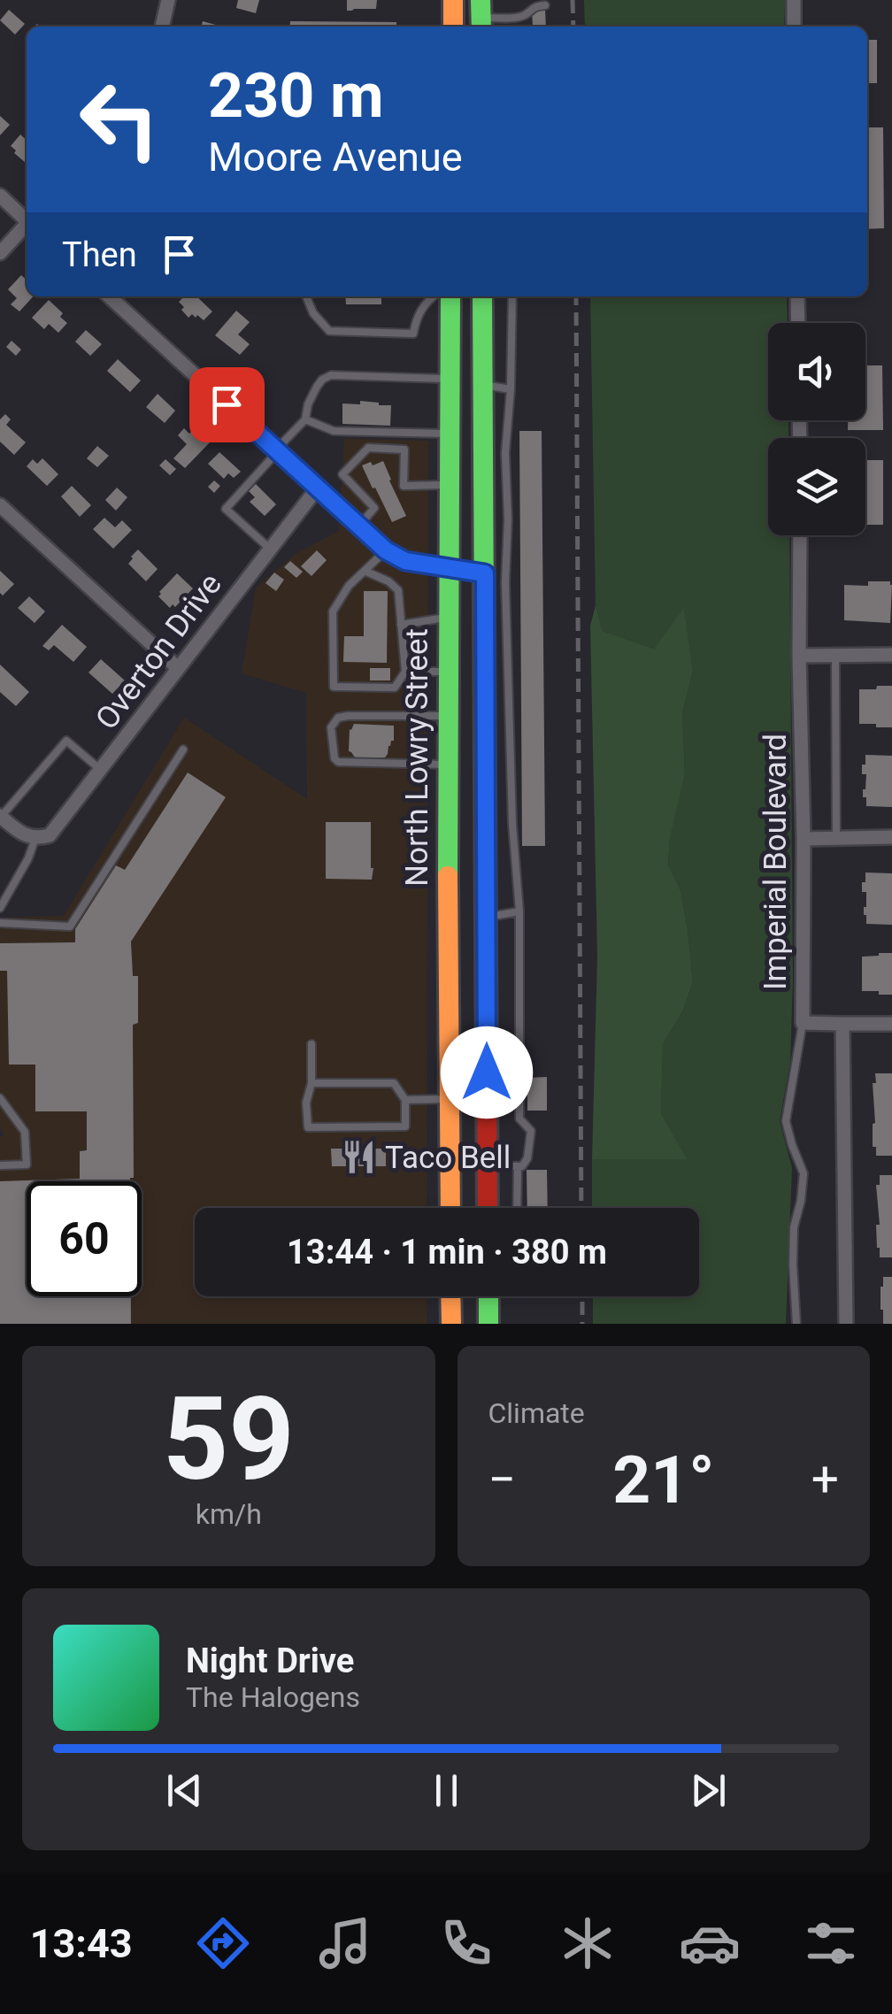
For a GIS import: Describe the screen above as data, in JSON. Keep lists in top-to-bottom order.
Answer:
{
  "streets": {
    "main road": ["North Lowry Street"],
    "street": ["Overton Drive", "Imperial Boulevard"]
  },
  "places": {
    "restaurant": ["Taco Bell"]
  },
  "page": {
    "turn": ["230 m", "Moore Avenue"],
    "then": "Then",
    "limit": "60",
    "trip": "13:44 · 1 min · 380 m",
    "tile": [
      ["59", "km/h"],
      "Climate"
    ],
    "heat": ["−", "21°", "+"],
    "song": ["Night Drive", "The Halogens"],
    "tabs": "13:43"
  }
}
